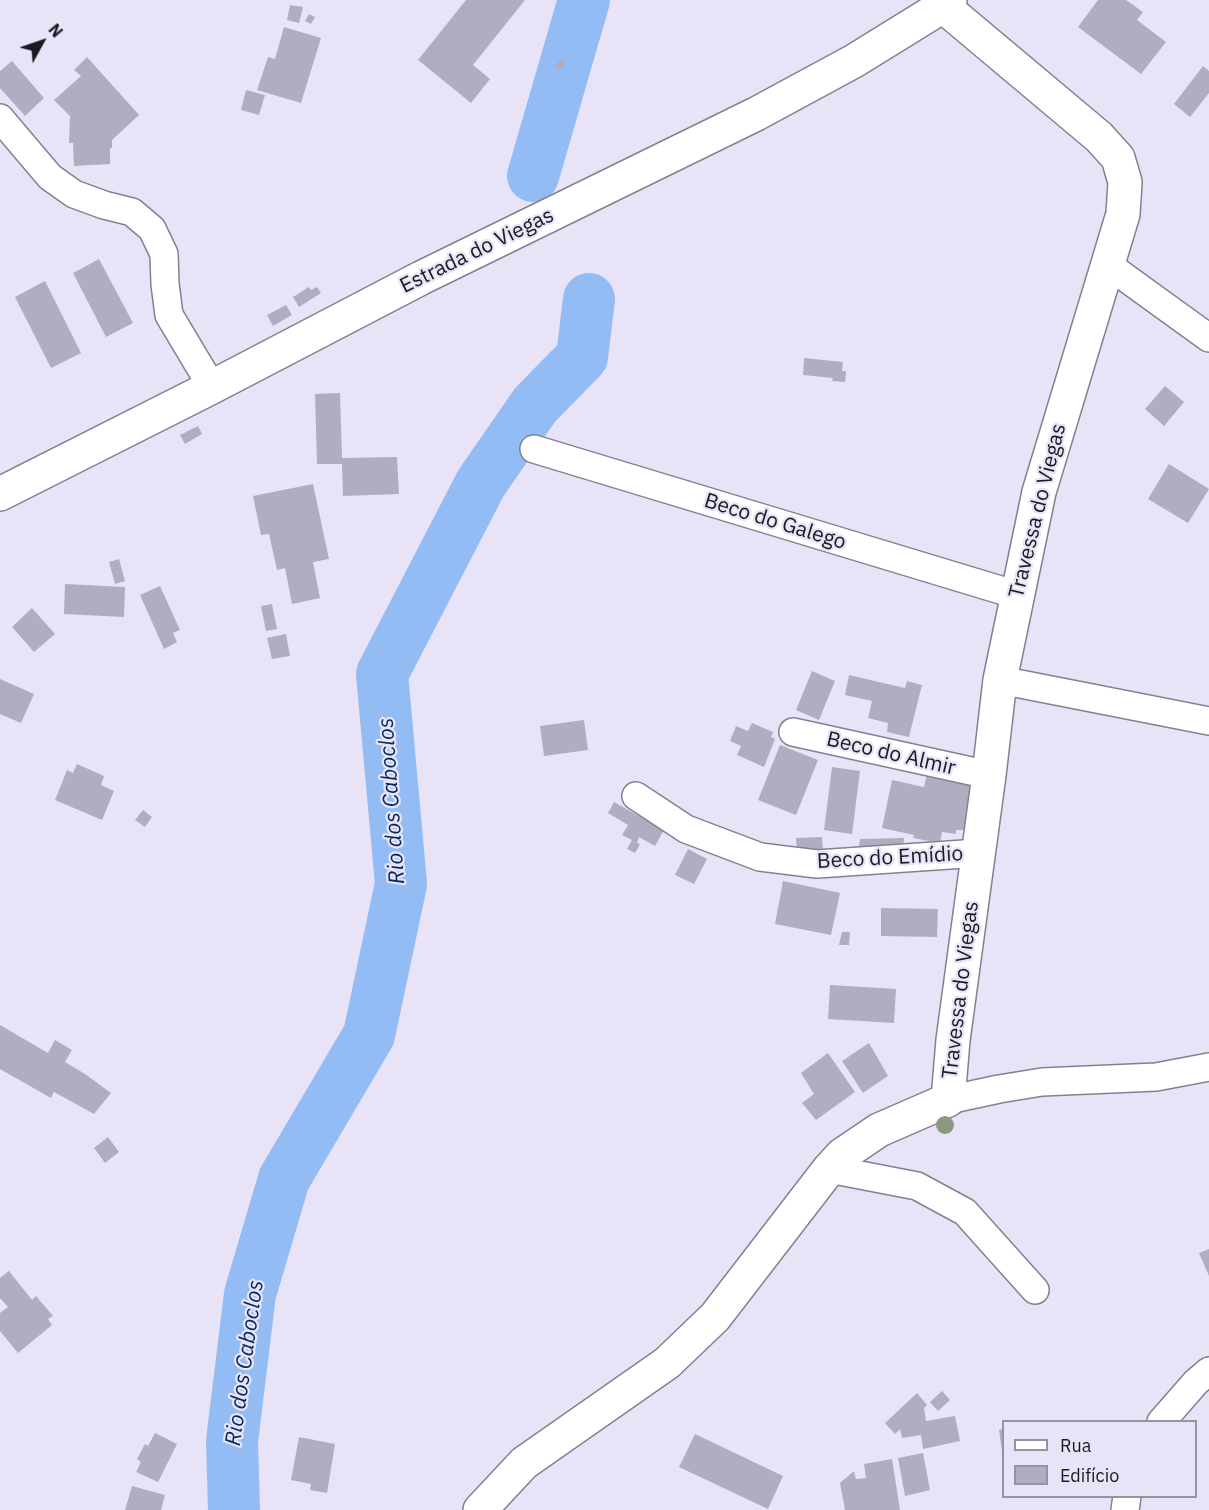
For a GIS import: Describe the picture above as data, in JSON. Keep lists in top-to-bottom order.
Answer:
{
  "streets": {
    "street": [
      "Estrada do Viegas",
      "Travessa do Viegas",
      "Beco do Galego",
      "Beco do Almir",
      "Beco do Emídio"
    ]
  },
  "crossings": [
    ["Estrada do Viegas", "Travessa do Viegas"],
    ["Travessa do Viegas", "Beco do Galego"],
    ["Travessa do Viegas", "Beco do Almir"],
    ["Travessa do Viegas", "Beco do Emídio"]
  ],
  "water": ["Rio dos Caboclos"],
  "legend": ["Rua", "Edifício"],
  "north": "top right"
}
